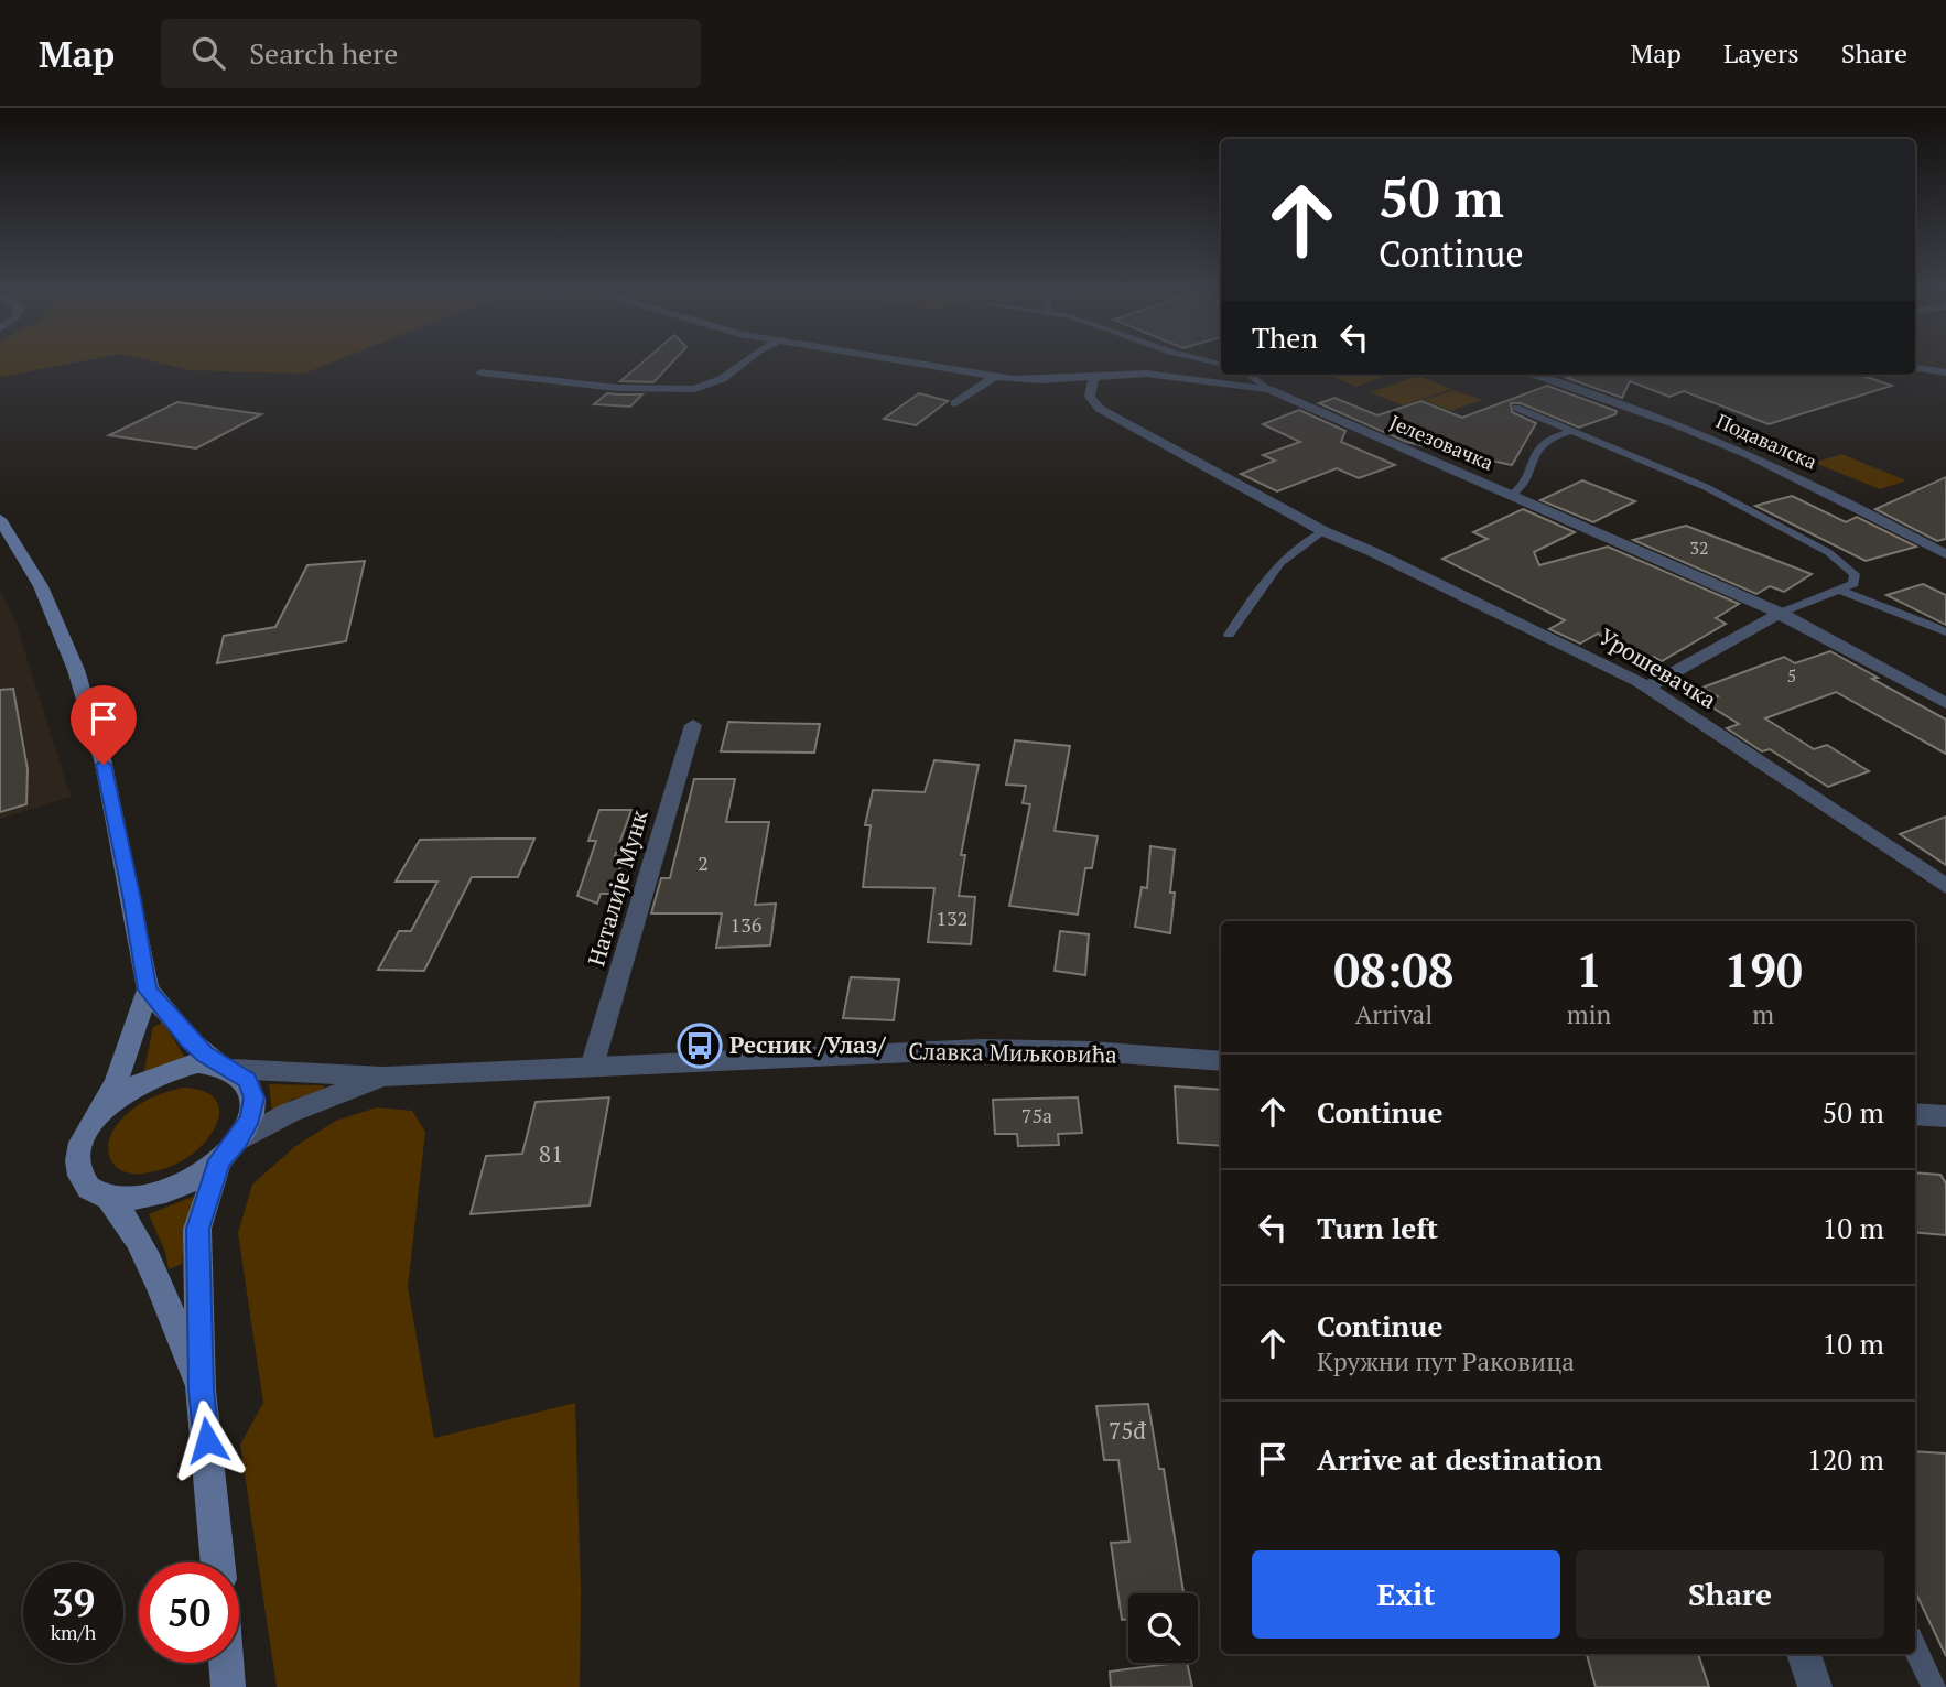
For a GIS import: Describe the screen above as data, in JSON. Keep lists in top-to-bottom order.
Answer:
{
  "streets": {
    "street": [
      "Подавалска",
      "Јелезовачка",
      "Урошевачка",
      "Наталије Мунк",
      "Славка Миљковића"
    ]
  },
  "crossings": [
    ["Јелезовачка", "Урошевачка"],
    ["Наталије Мунк", "Славка Миљковића"]
  ],
  "places": {
    "bus stop": ["Ресник /Улаз/"]
  },
  "house_numbers": [
    "32",
    "5",
    "2",
    "132",
    "136",
    "75a",
    "81",
    "75đ"
  ],
  "page": {
    "header": "Map",
    "search": "Search here",
    "nav": ["Map", "Layers", "Share"],
    "turn": ["50 m", "Continue"],
    "then": "Then",
    "eta": [
      "08:08",
      "Arrival",
      "1",
      "min",
      "190",
      "m"
    ],
    "list": [
      {
        "name": "Continue",
        "value": "50 m"
      },
      {
        "name": "Turn left",
        "value": "10 m"
      },
      {
        "name": "Continue",
        "note": "Кружни пут Раковица",
        "value": "10 m"
      },
      {
        "name": "Arrive at destination",
        "value": "120 m"
      }
    ],
    "buttons": ["Exit", "Share"],
    "speed": "39 km/h",
    "limit": "50"
  }
}
